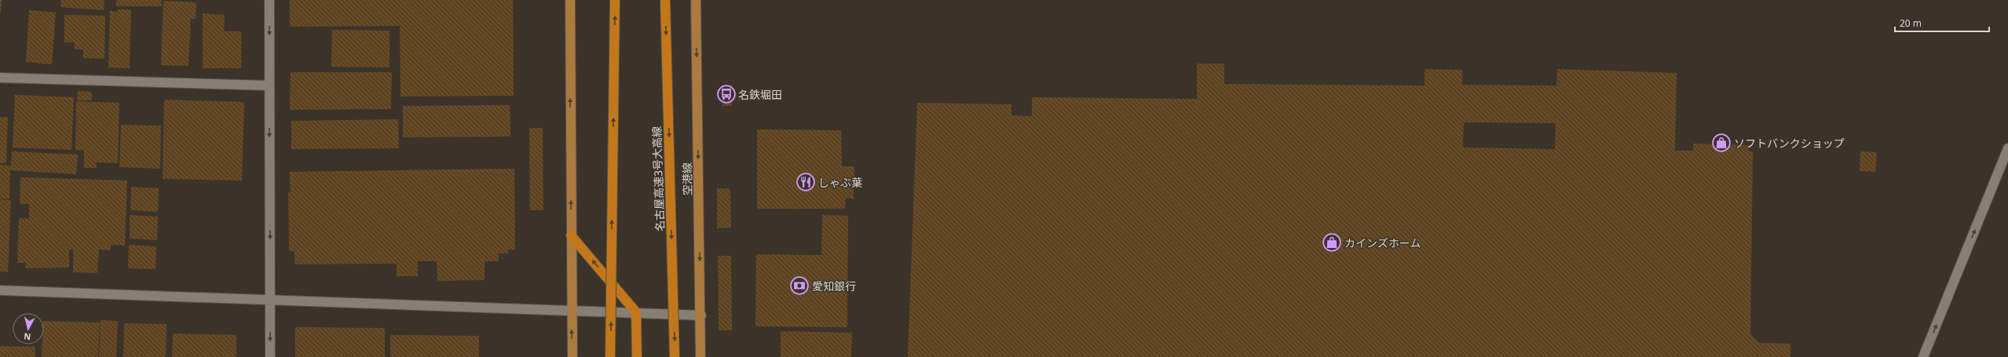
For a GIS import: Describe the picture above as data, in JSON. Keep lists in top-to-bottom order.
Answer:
{
  "streets": {
    "highway": ["名古屋高速3号大高線"],
    "main road": ["空港線"]
  },
  "one_way": ["空港線"],
  "places": {
    "bus stop": ["名鉄堀田"],
    "shop": ["ソフトバンクショップ", "カインズホーム"],
    "restaurant": ["しゃぶ葉"],
    "bank": ["愛知銀行"]
  },
  "scale_bar": "20 m",
  "north": "bottom"
}
